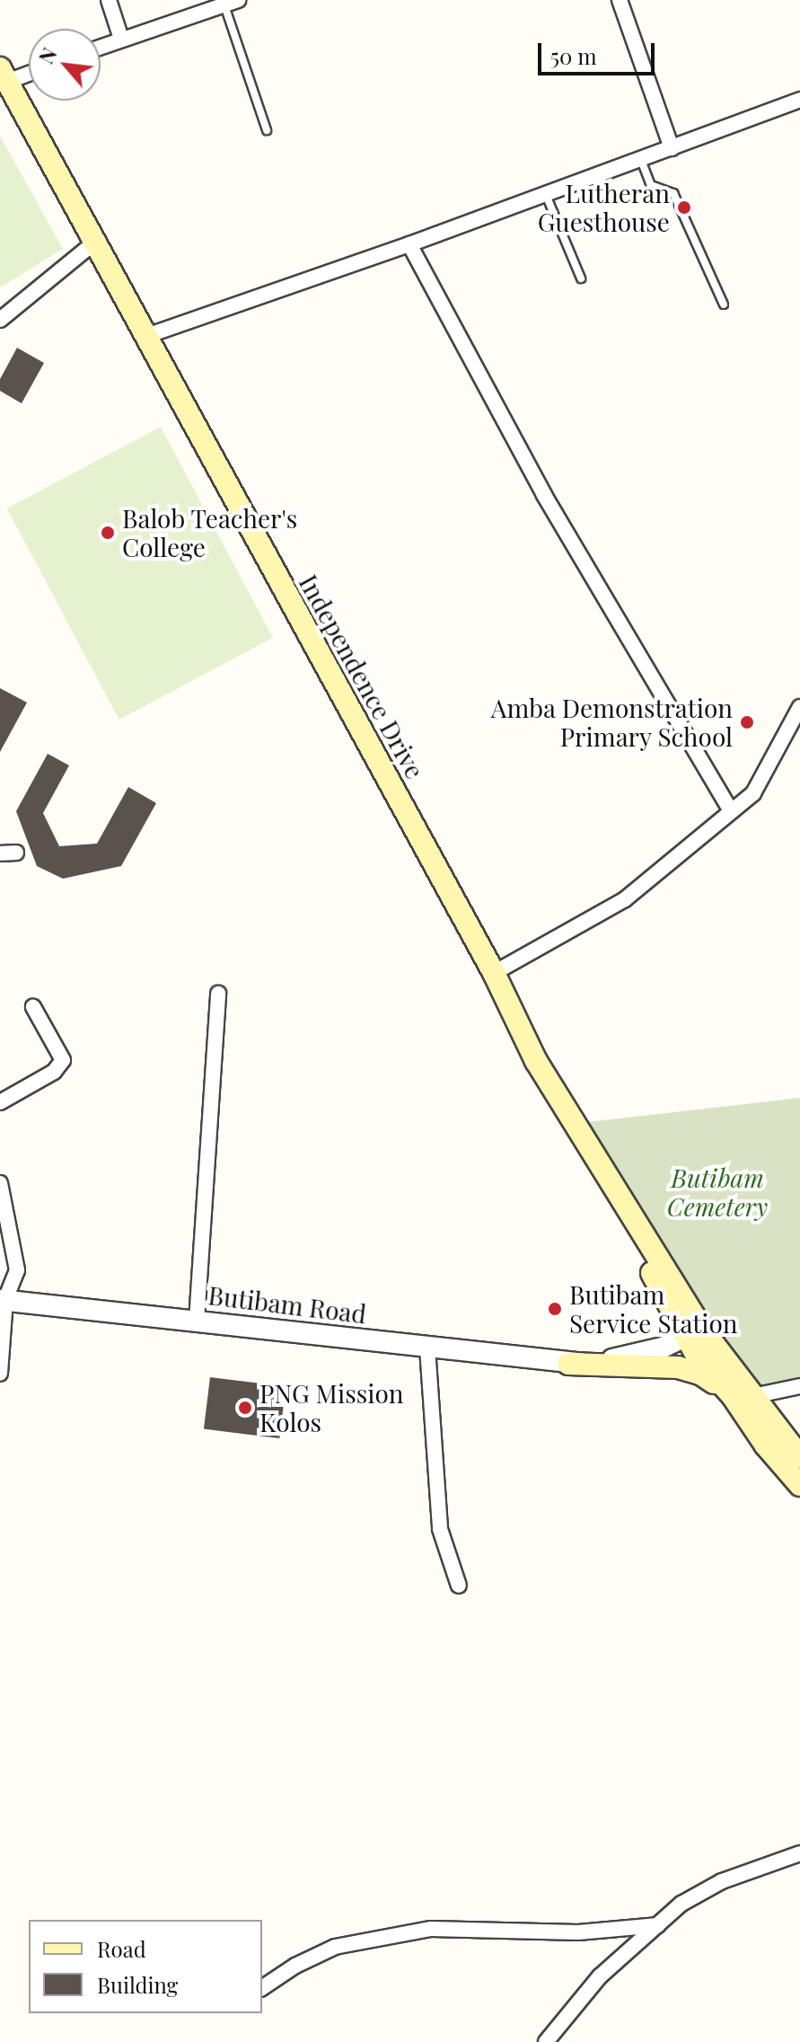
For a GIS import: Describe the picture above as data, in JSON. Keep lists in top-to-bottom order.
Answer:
{
  "streets": {
    "main road": ["Independence Drive"],
    "street": ["Butibam Road"]
  },
  "crossings": [
    ["Independence Drive", "Butibam Road"]
  ],
  "parks": ["Butibam Cemetery"],
  "places": [
    "Lutheran Guesthouse",
    "Balob Teacher's College",
    "Amba Demonstration Primary School",
    "Butibam Service Station",
    "PNG Mission Kolos"
  ],
  "legend": ["Road", "Building"],
  "scale_bar": "50 m",
  "north": "top left"
}
